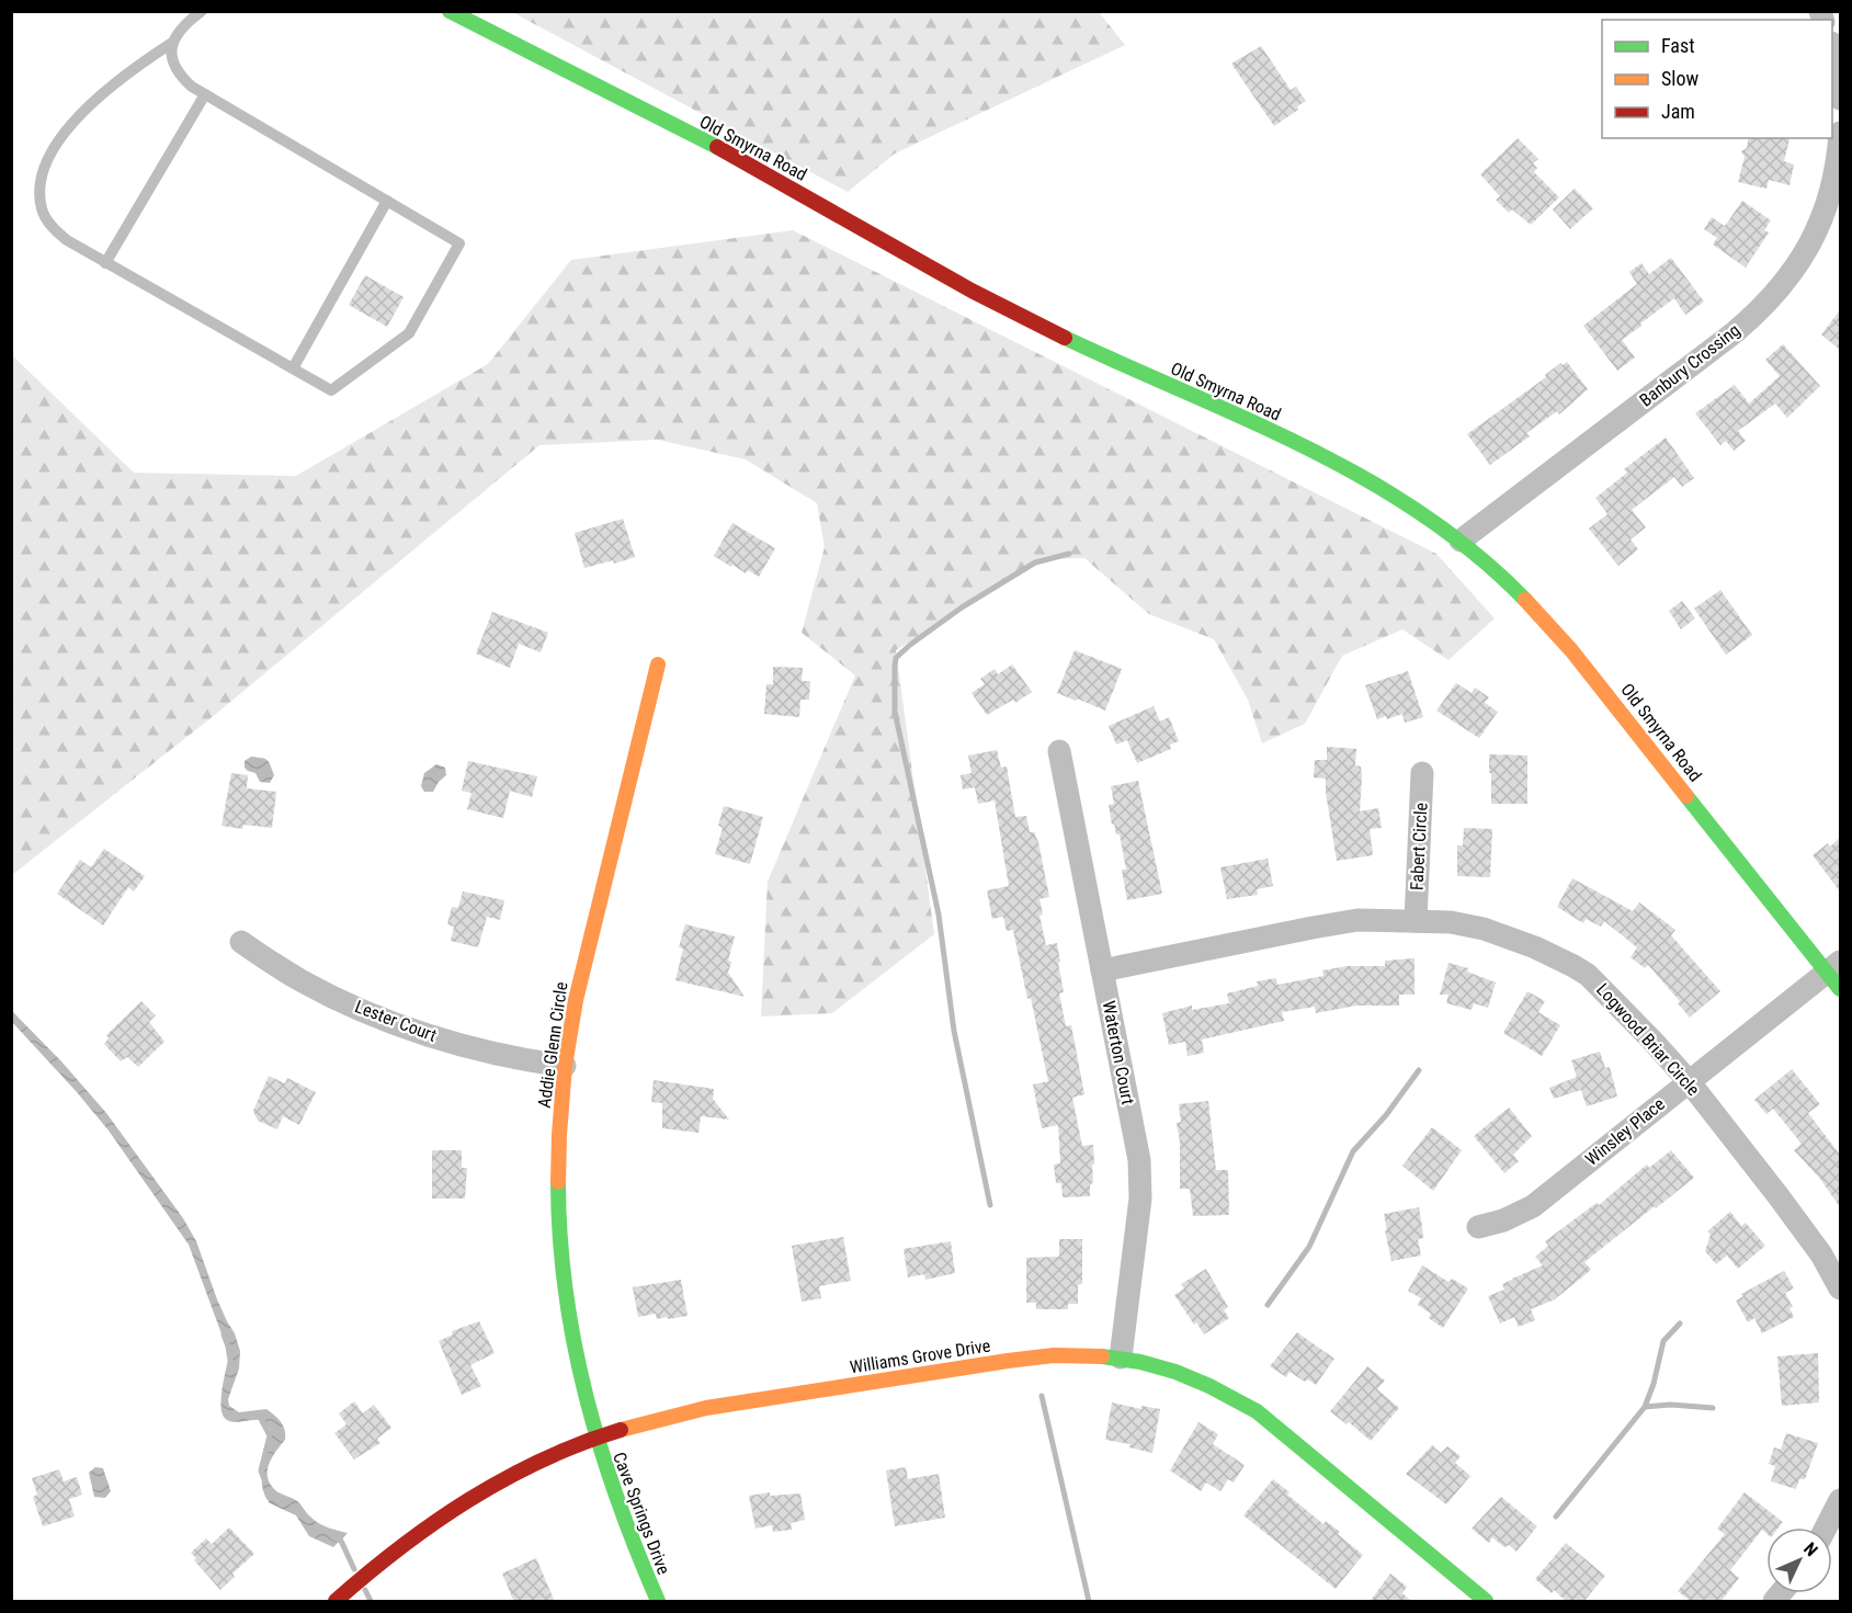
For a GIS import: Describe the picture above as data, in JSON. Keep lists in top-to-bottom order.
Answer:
{
  "streets": {
    "street": [
      "Old Smyrna Road",
      "Banbury Crossing",
      "Fabert Circle",
      "Lester Court",
      "Logwood Briar Circle",
      "Addie Glenn Circle",
      "Waterton Court",
      "Winsley Place",
      "Williams Grove Drive",
      "Cave Springs Drive"
    ]
  },
  "crossings": [
    ["Old Smyrna Road", "Banbury Crossing"],
    ["Old Smyrna Road", "Winsley Place"],
    ["Fabert Circle", "Logwood Briar Circle"],
    ["Lester Court", "Addie Glenn Circle"],
    ["Logwood Briar Circle", "Waterton Court"],
    ["Logwood Briar Circle", "Winsley Place"],
    ["Addie Glenn Circle", "Williams Grove Drive"],
    ["Addie Glenn Circle", "Cave Springs Drive"],
    ["Waterton Court", "Williams Grove Drive"],
    ["Williams Grove Drive", "Cave Springs Drive"]
  ],
  "legend": ["Fast", "Slow", "Jam"],
  "north": "top right"
}
